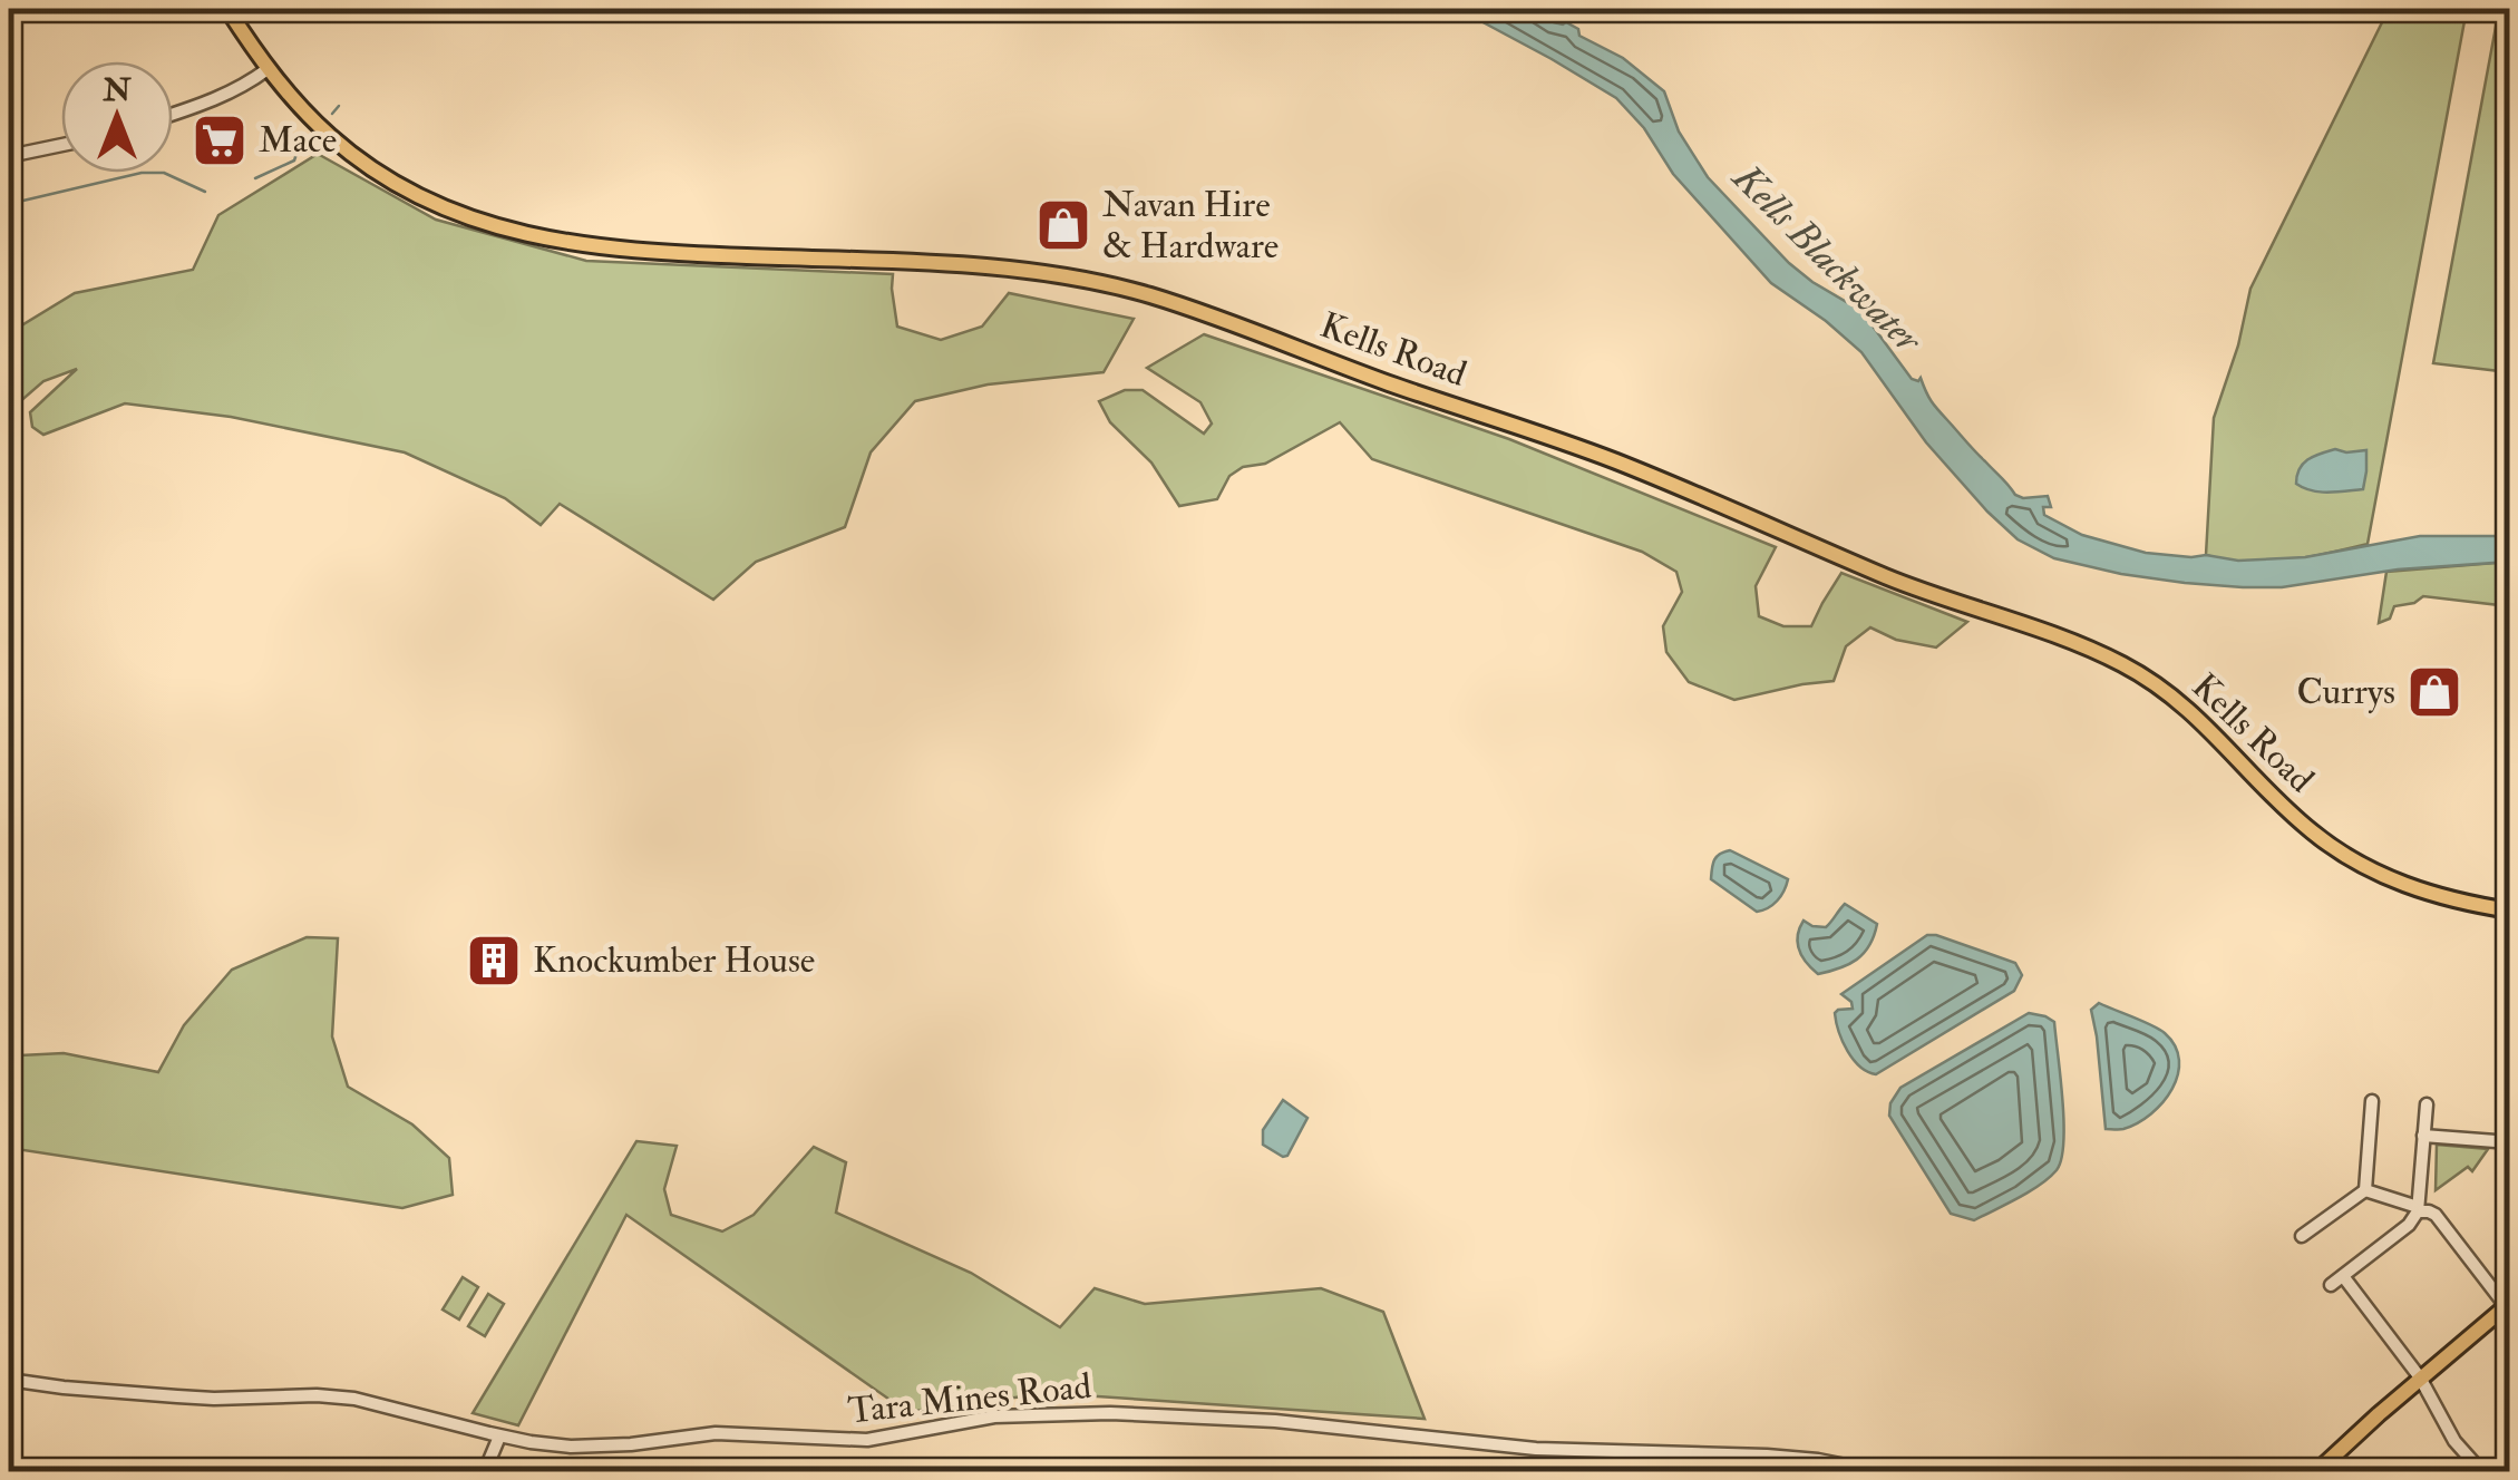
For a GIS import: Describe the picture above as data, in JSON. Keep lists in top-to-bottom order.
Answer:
{
  "streets": {
    "main road": ["Kells Road"],
    "street": ["Tara Mines Road"]
  },
  "water": ["Kells Blackwater"],
  "places": {
    "supermarket": ["Mace"],
    "shop": ["Navan Hire & Hardware", "Currys"],
    "building": ["Knockumber House"]
  },
  "north": "top"
}
